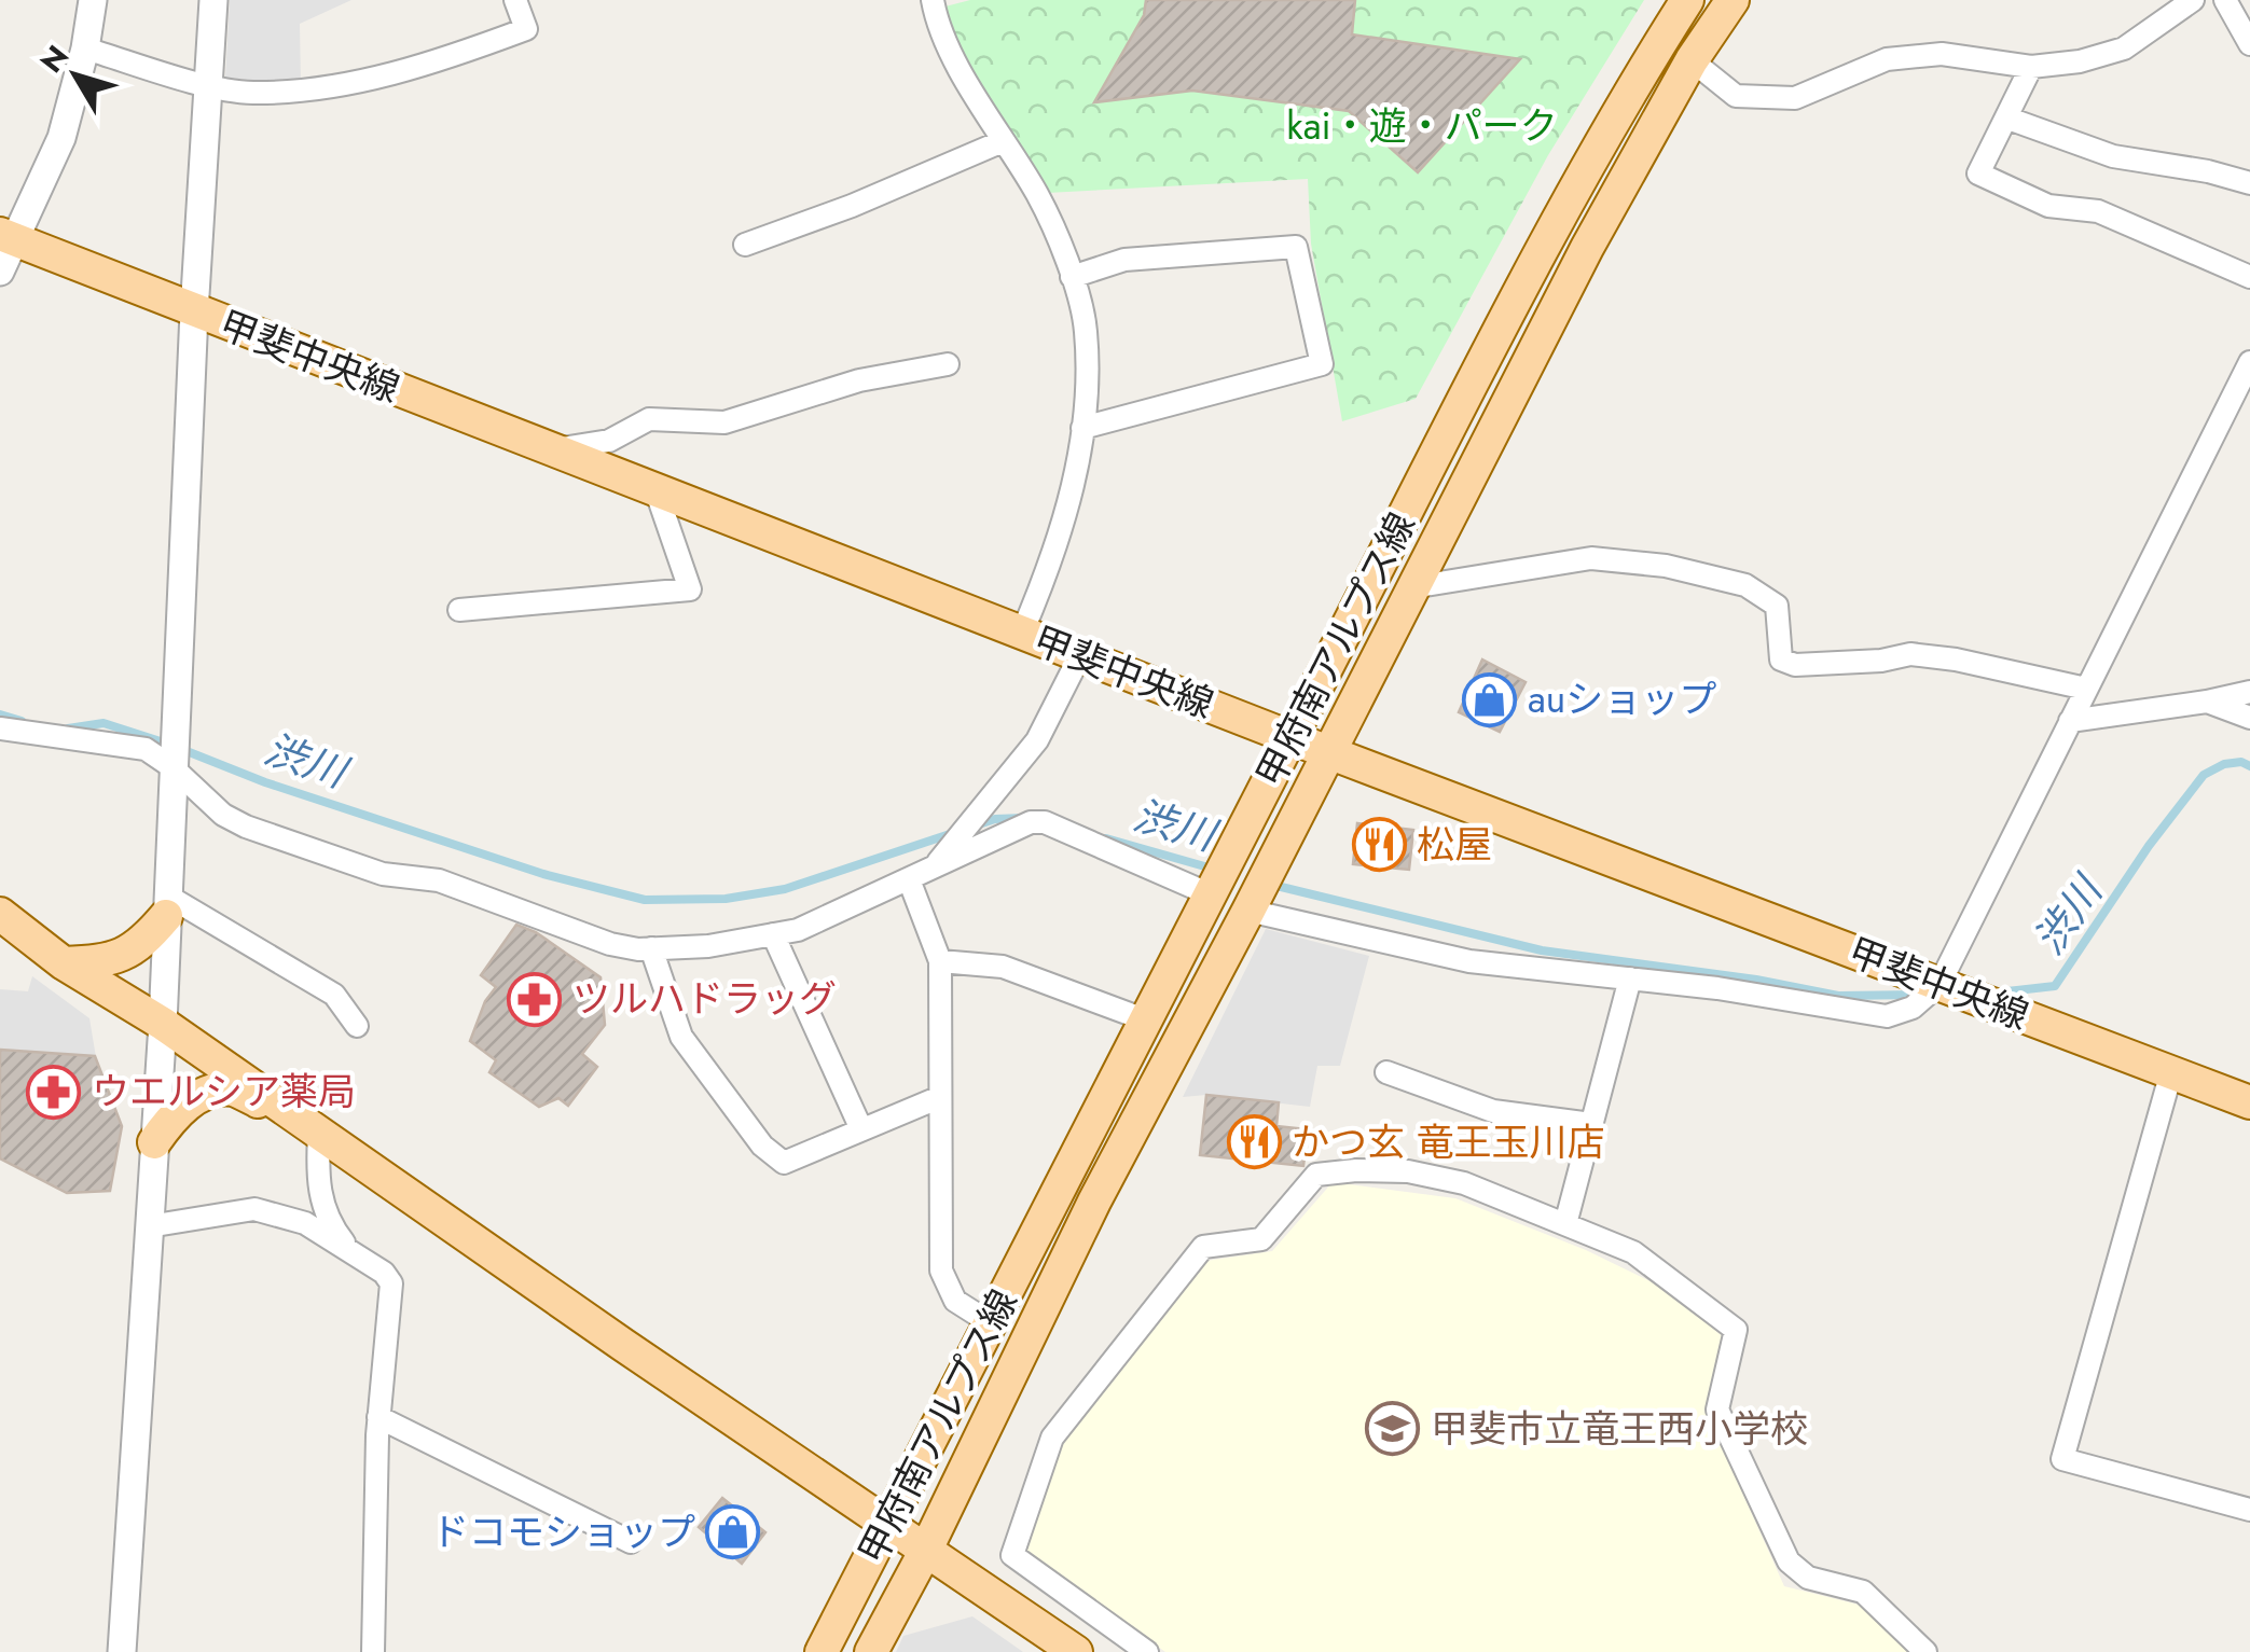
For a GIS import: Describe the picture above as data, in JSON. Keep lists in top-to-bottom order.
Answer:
{
  "streets": {
    "main road": ["甲斐中央線", "甲府南アルプス線"]
  },
  "crossings": [
    ["甲斐中央線", "甲府南アルプス線"]
  ],
  "water": ["渋川"],
  "parks": ["kai・遊・パーク"],
  "places": {
    "shop": ["auショップ", "ドコモショップ"],
    "restaurant": ["松屋", "かつ玄 竜王玉川店"],
    "pharmacy": ["ツルハドラッグ", "ウエルシア薬局"],
    "school or university": ["甲斐市立竜王西小学校"]
  },
  "north": "top left"
}
